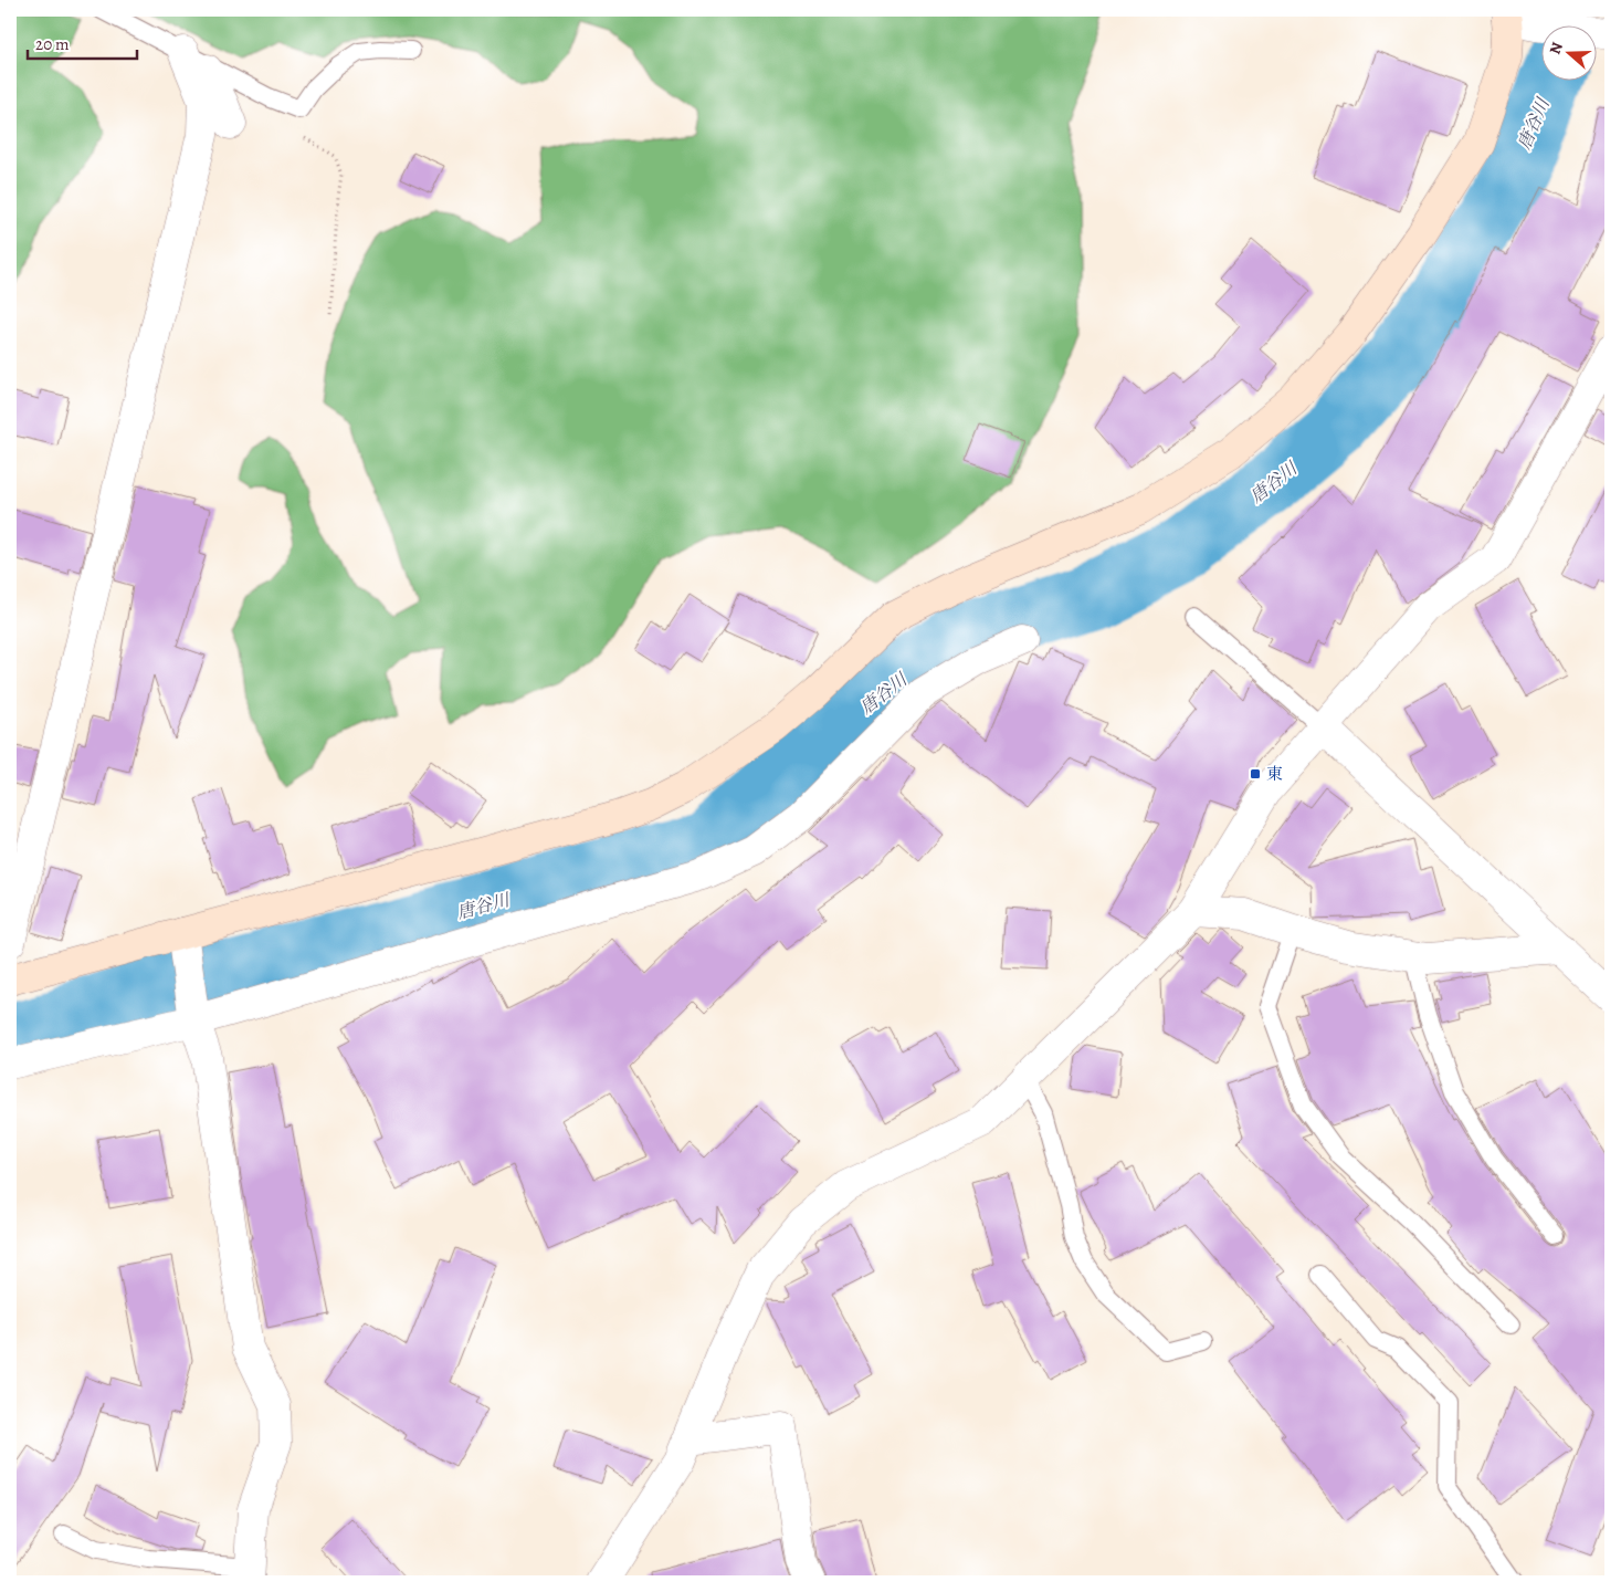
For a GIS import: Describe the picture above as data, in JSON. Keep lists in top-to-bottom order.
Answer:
{
  "water": ["唐谷川"],
  "places": {
    "transit": ["東"]
  },
  "scale_bar": "20 m",
  "north": "left"
}
